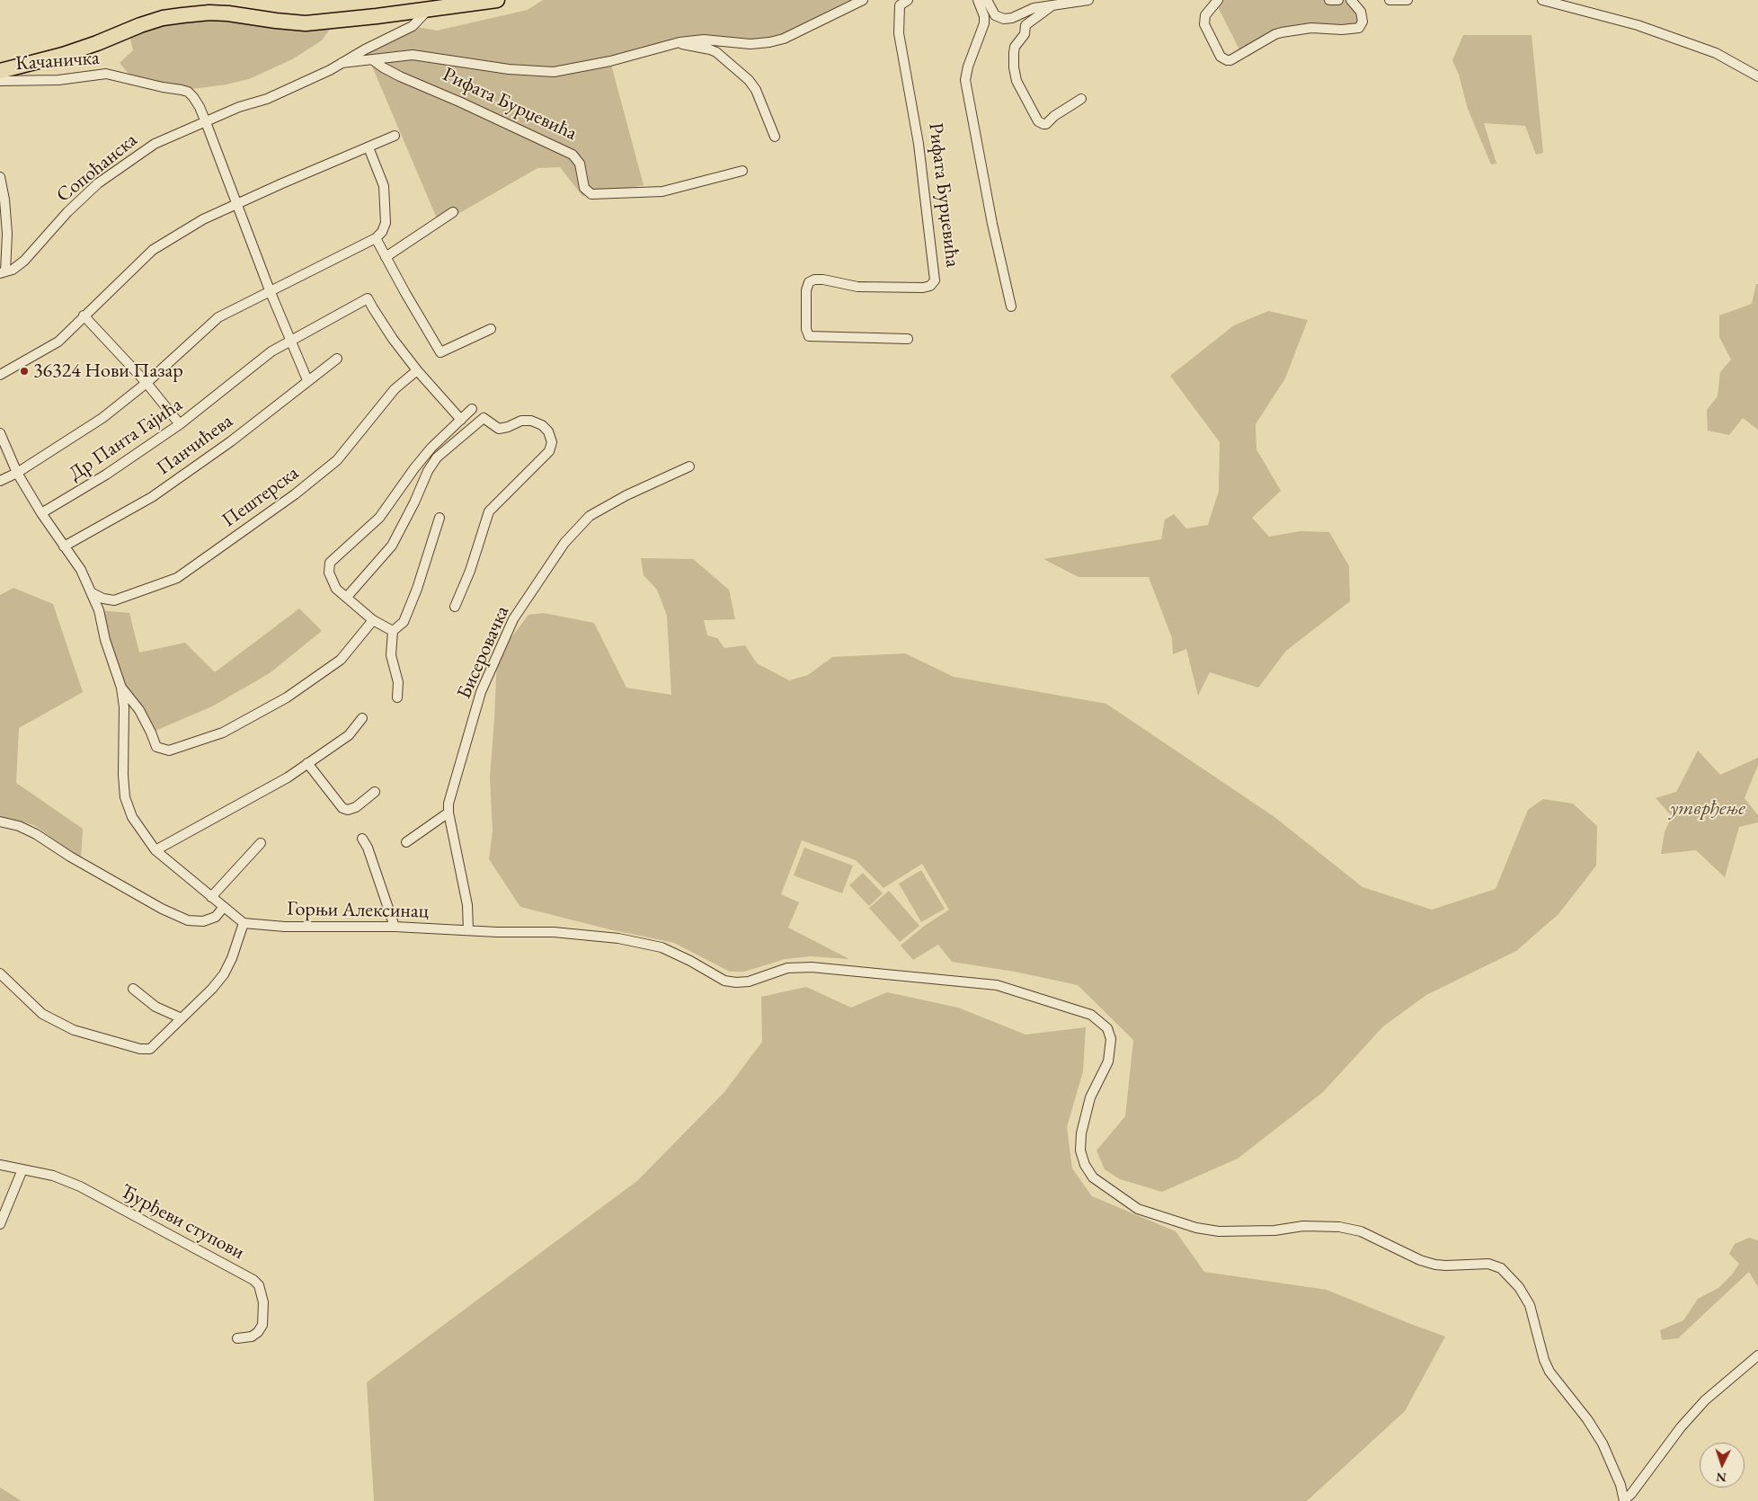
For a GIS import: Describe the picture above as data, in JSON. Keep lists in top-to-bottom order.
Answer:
{
  "streets": {
    "street": [
      "Качаничка",
      "Рифата Бурџевића",
      "Сопоћанска",
      "Др Панта Гајића",
      "Панчићева",
      "Пештерска",
      "Бисеровачка",
      "Горњи Алексинац",
      "Ђурђеви ступови"
    ]
  },
  "crossings": [
    ["Качаничка", "Сопоћанска"],
    ["Рифата Бурџевића", "Сопоћанска"],
    ["Др Панта Гајића", "Пештерска"],
    ["Бисеровачка", "Горњи Алексинац"]
  ],
  "parks": ["утврђење"],
  "places": ["36324 Нови Пазар"],
  "north": "bottom"
}
